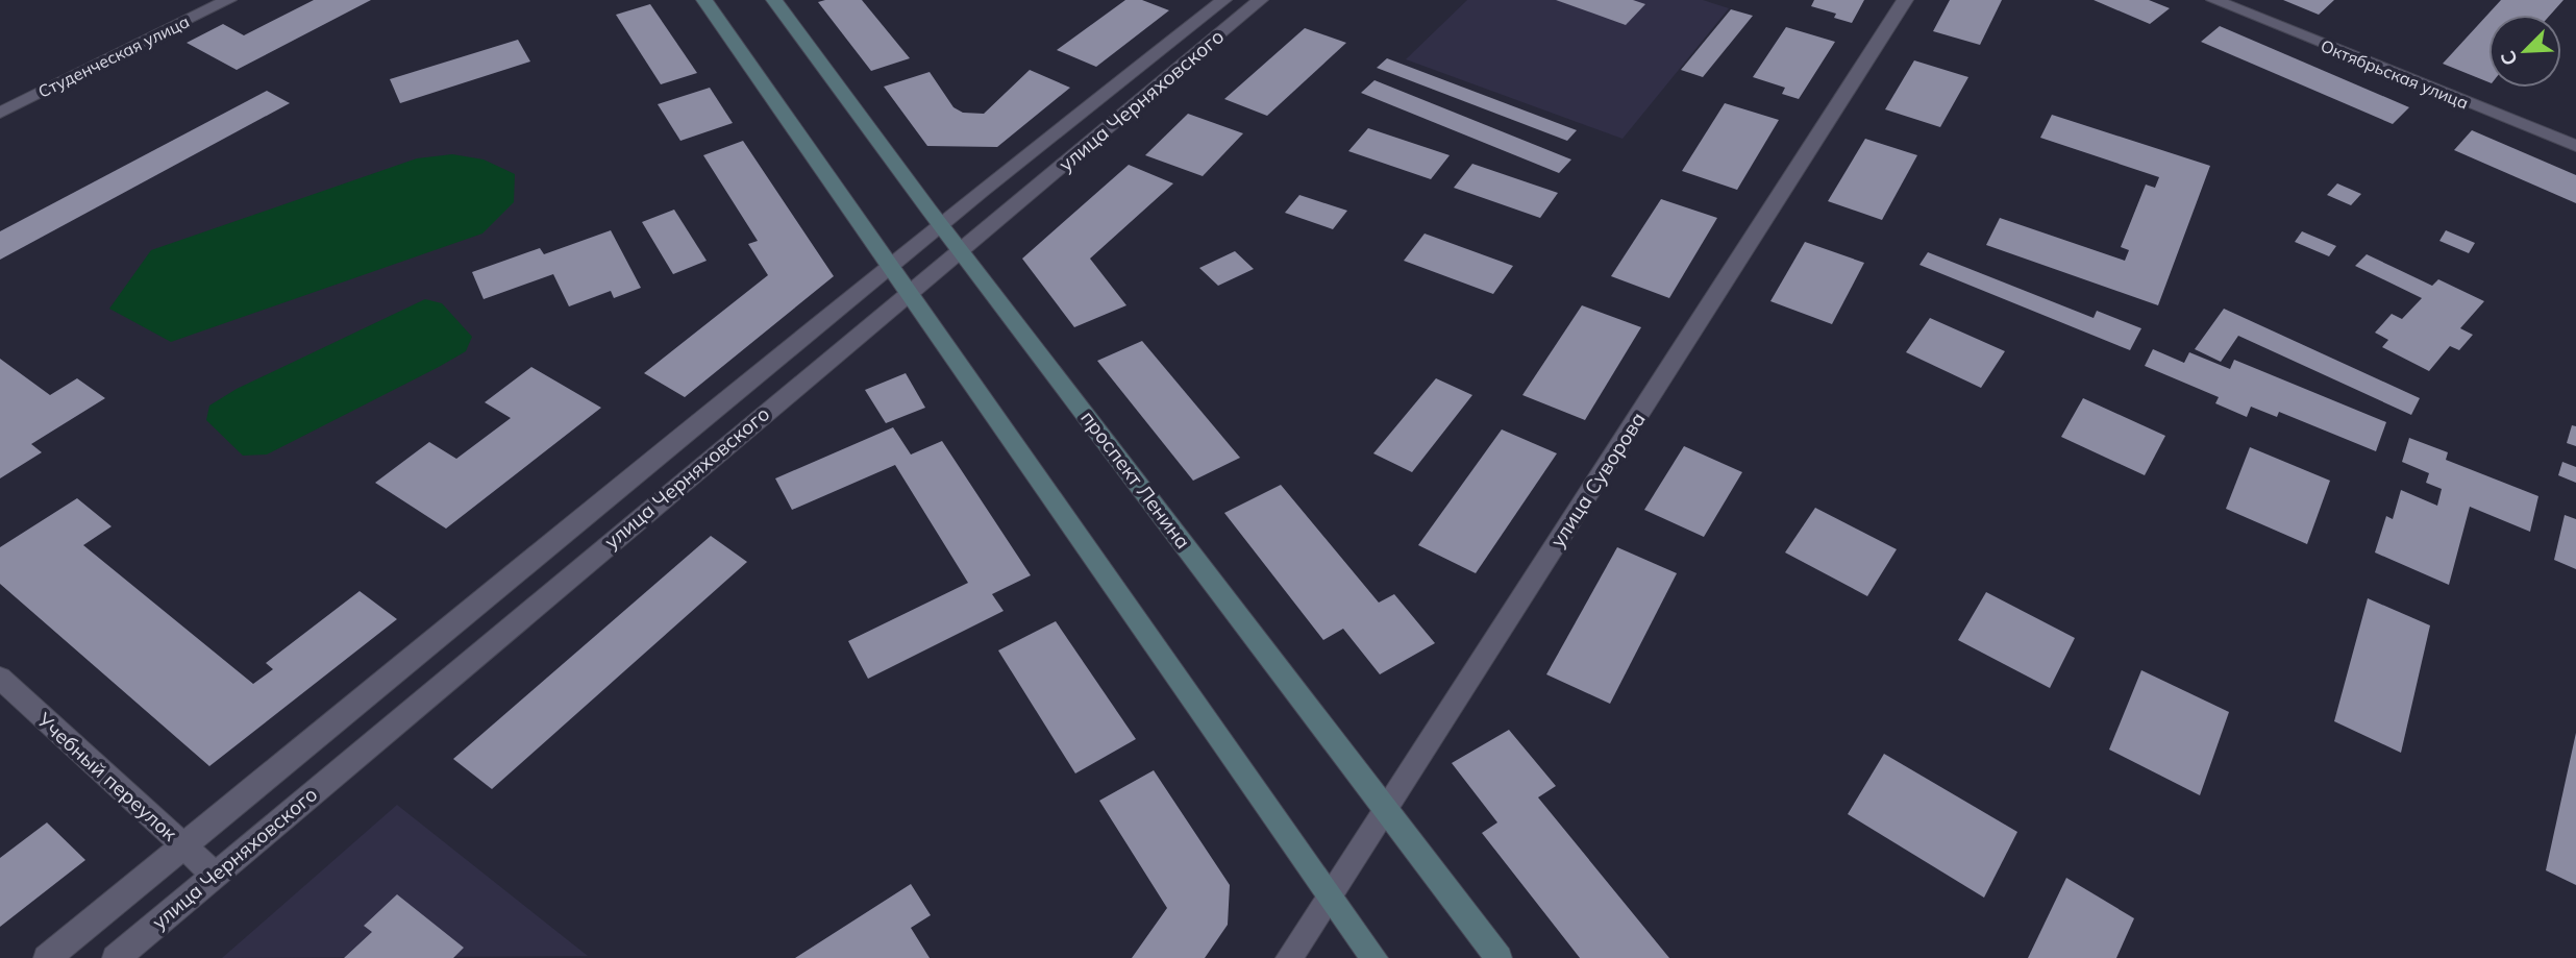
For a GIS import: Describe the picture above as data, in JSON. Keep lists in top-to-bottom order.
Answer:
{
  "streets": {
    "main road": ["проспект Ленина"],
    "street": [
      "Студенческая улица",
      "Октябрьская улица",
      "улица Черняховского",
      "улица Суворова",
      "Учебный переулок"
    ]
  },
  "crossings": [
    ["улица Черняховского", "проспект Ленина"],
    ["улица Черняховского", "Учебный переулок"],
    ["проспект Ленина", "улица Суворова"]
  ],
  "north": "bottom left"
}
